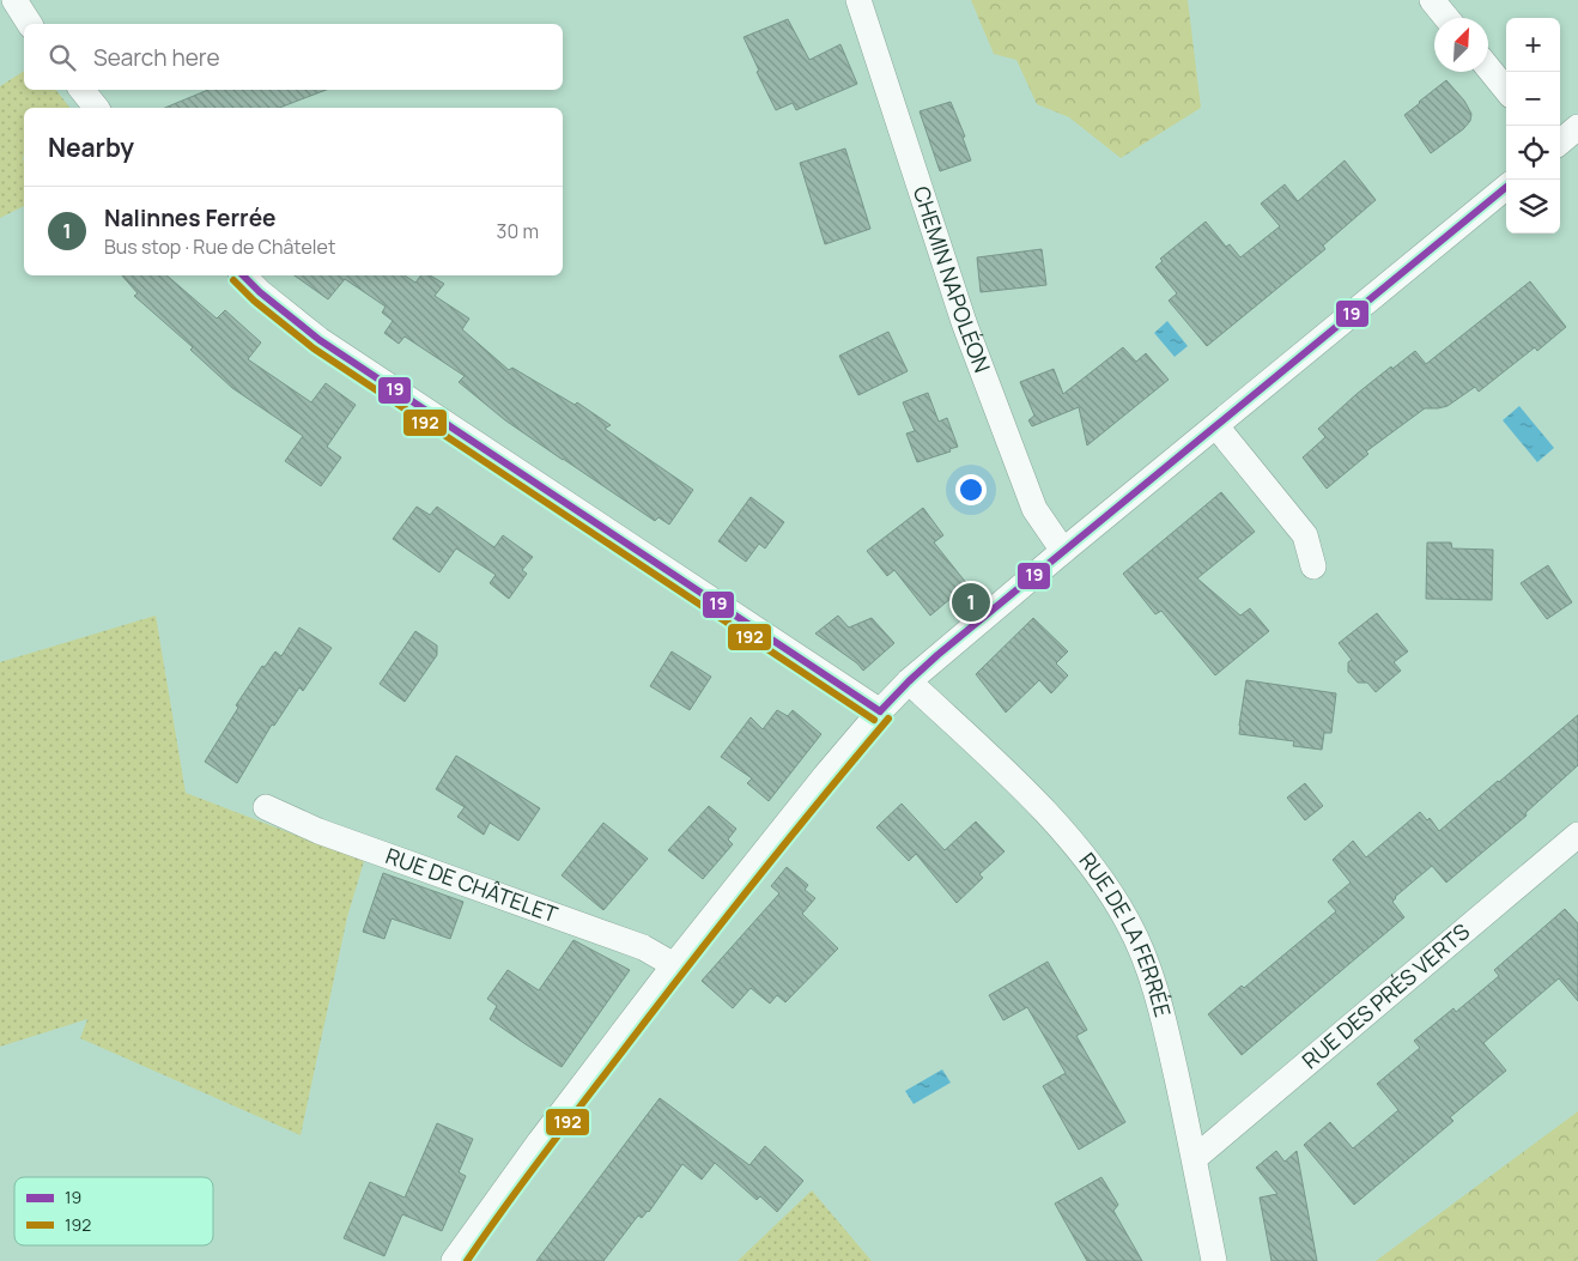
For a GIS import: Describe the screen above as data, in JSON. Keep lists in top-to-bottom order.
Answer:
{
  "streets": {
    "street": [
      "CHEMIN NAPOLÉON",
      "RUE DE CHÂTELET",
      "RUE DE LA FERRÉE",
      "RUE DES PRÉS VERTS"
    ]
  },
  "crossings": [
    ["RUE DE LA FERRÉE", "RUE DES PRÉS VERTS"]
  ],
  "lines": ["transit line 19", "transit line 192"],
  "legend": ["19", "192"],
  "north": "top right",
  "page": {
    "map_buttons": ["+", "−"],
    "search": "Search here",
    "heading": "Nearby",
    "list": [
      {
        "mark": "1",
        "name": "Nalinnes Ferrée",
        "note": "Bus stop · Rue de Châtelet",
        "value": "30 m"
      }
    ],
    "pins": "1"
  }
}
